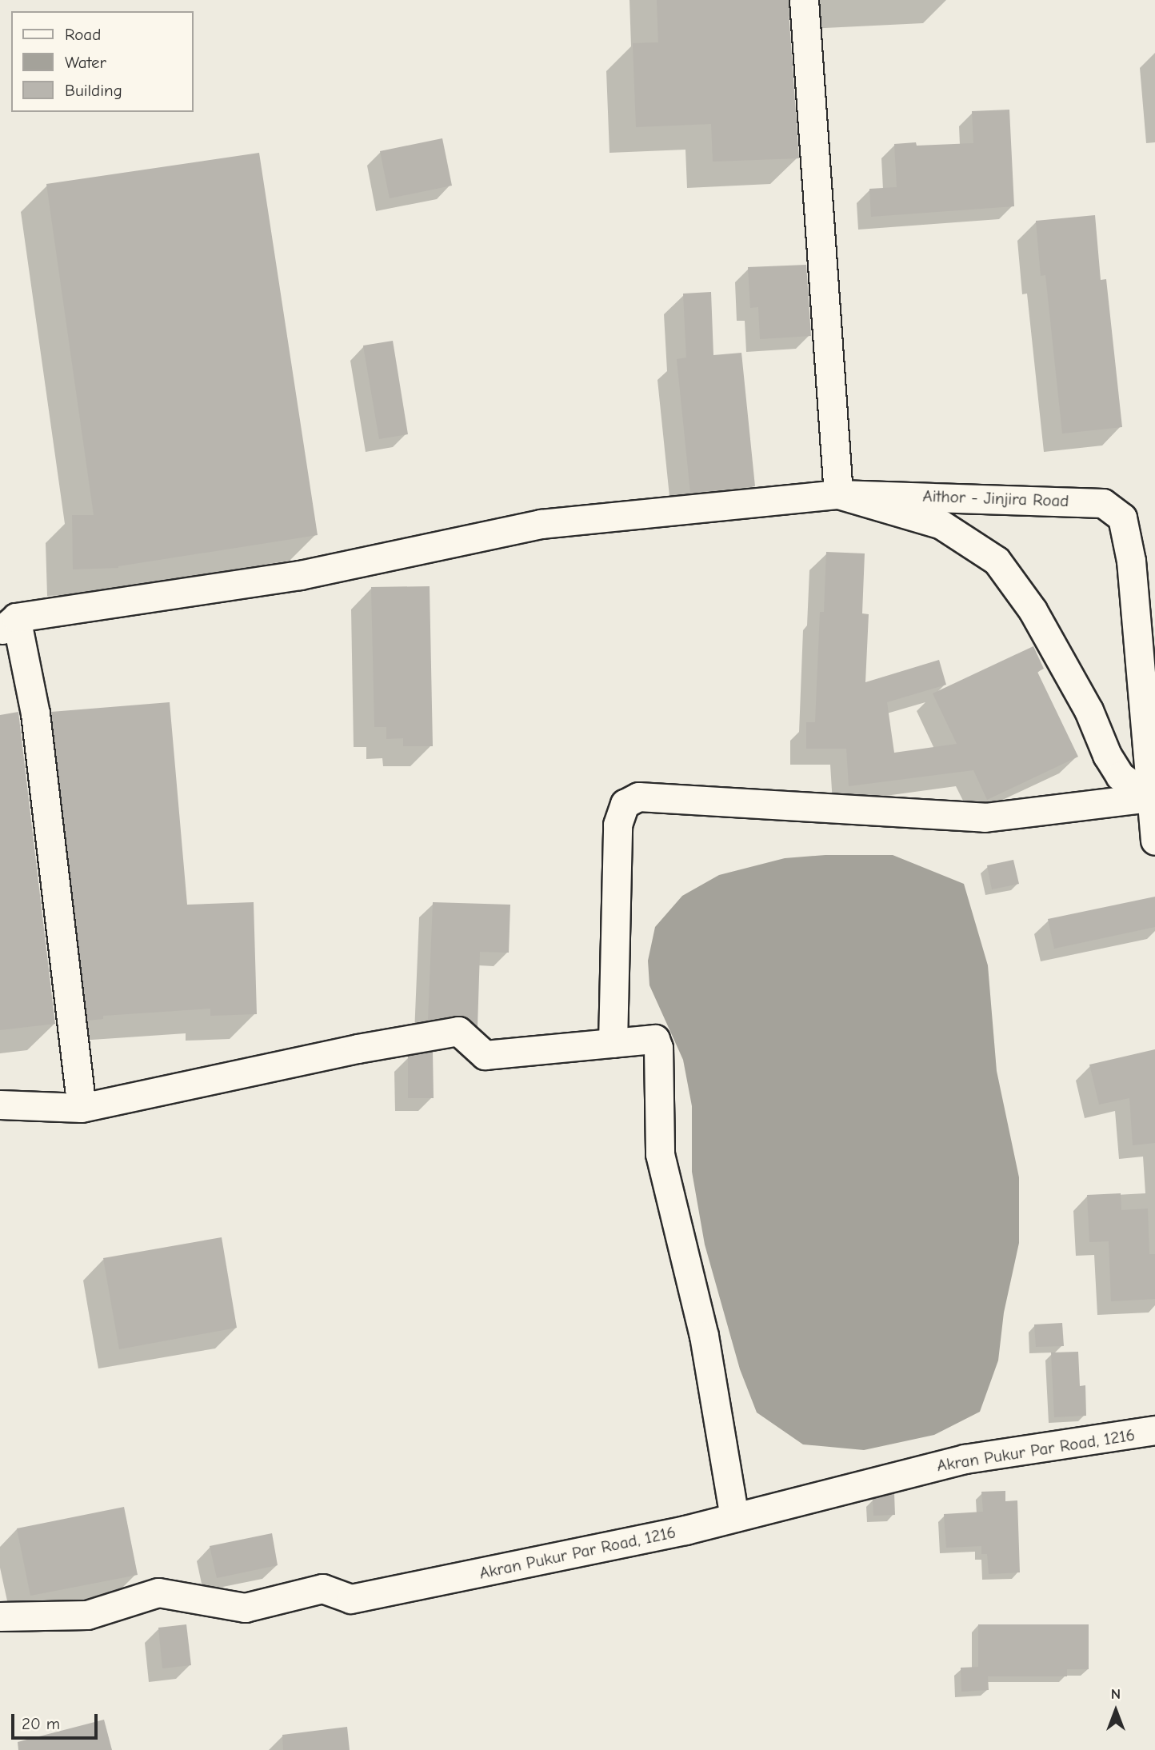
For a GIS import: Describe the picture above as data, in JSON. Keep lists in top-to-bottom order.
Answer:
{
  "streets": {
    "street": ["Aithor - Jinjira Road", "Akran Pukur Par Road, 1216"]
  },
  "legend": ["Road", "Water", "Building"],
  "scale_bar": "20 m",
  "north": "top"
}
